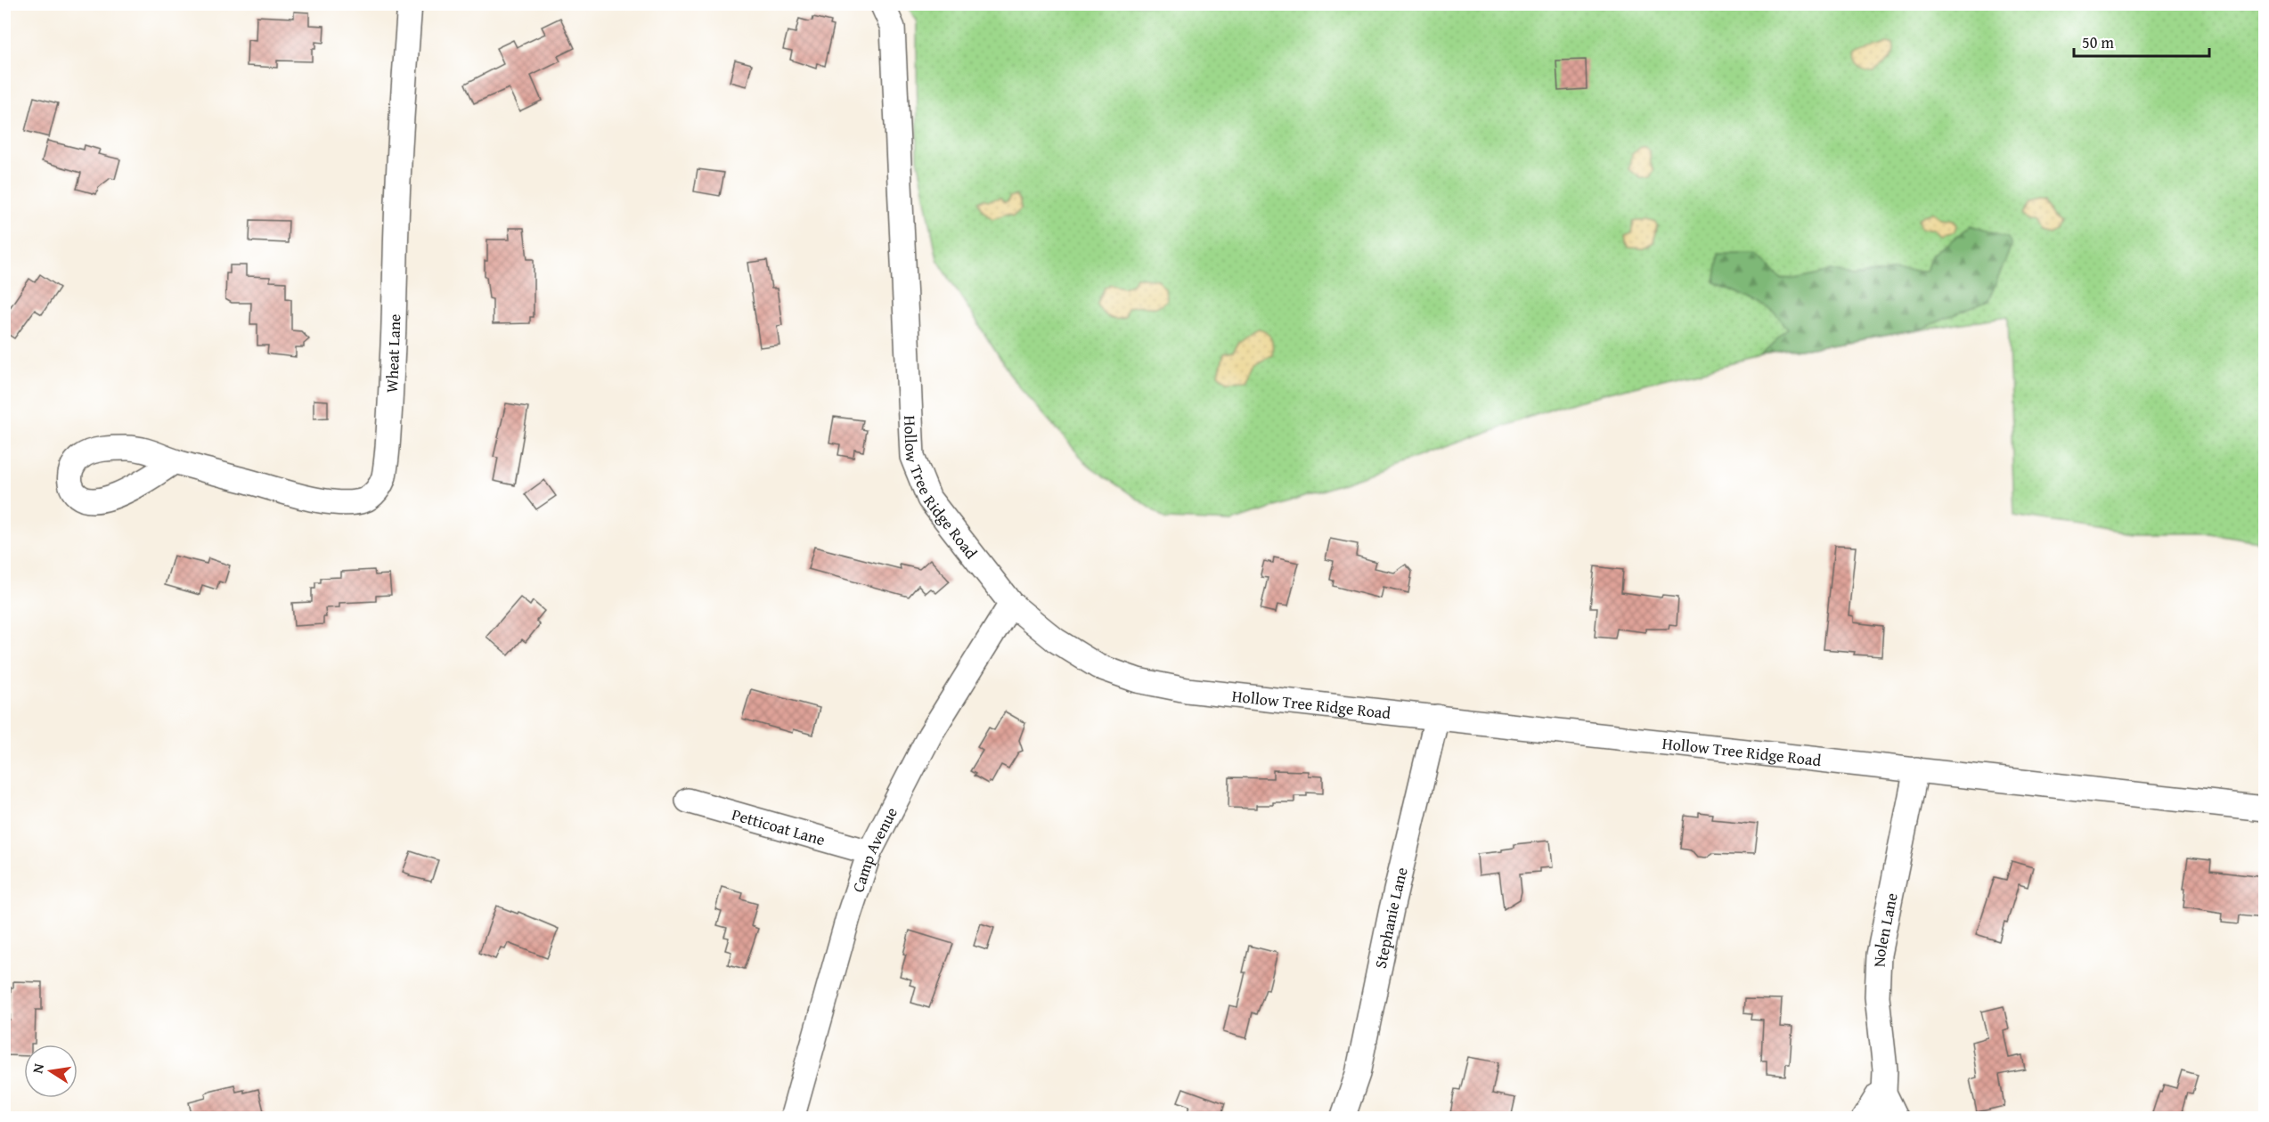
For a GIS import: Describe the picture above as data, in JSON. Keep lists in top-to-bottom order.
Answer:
{
  "streets": {
    "street": [
      "Wheat Lane",
      "Hollow Tree Ridge Road",
      "Petticoat Lane",
      "Camp Avenue",
      "Stephanie Lane",
      "Nolen Lane"
    ]
  },
  "crossings": [
    ["Hollow Tree Ridge Road", "Camp Avenue"],
    ["Hollow Tree Ridge Road", "Stephanie Lane"],
    ["Hollow Tree Ridge Road", "Nolen Lane"],
    ["Petticoat Lane", "Camp Avenue"]
  ],
  "scale_bar": "50 m",
  "north": "left"
}
